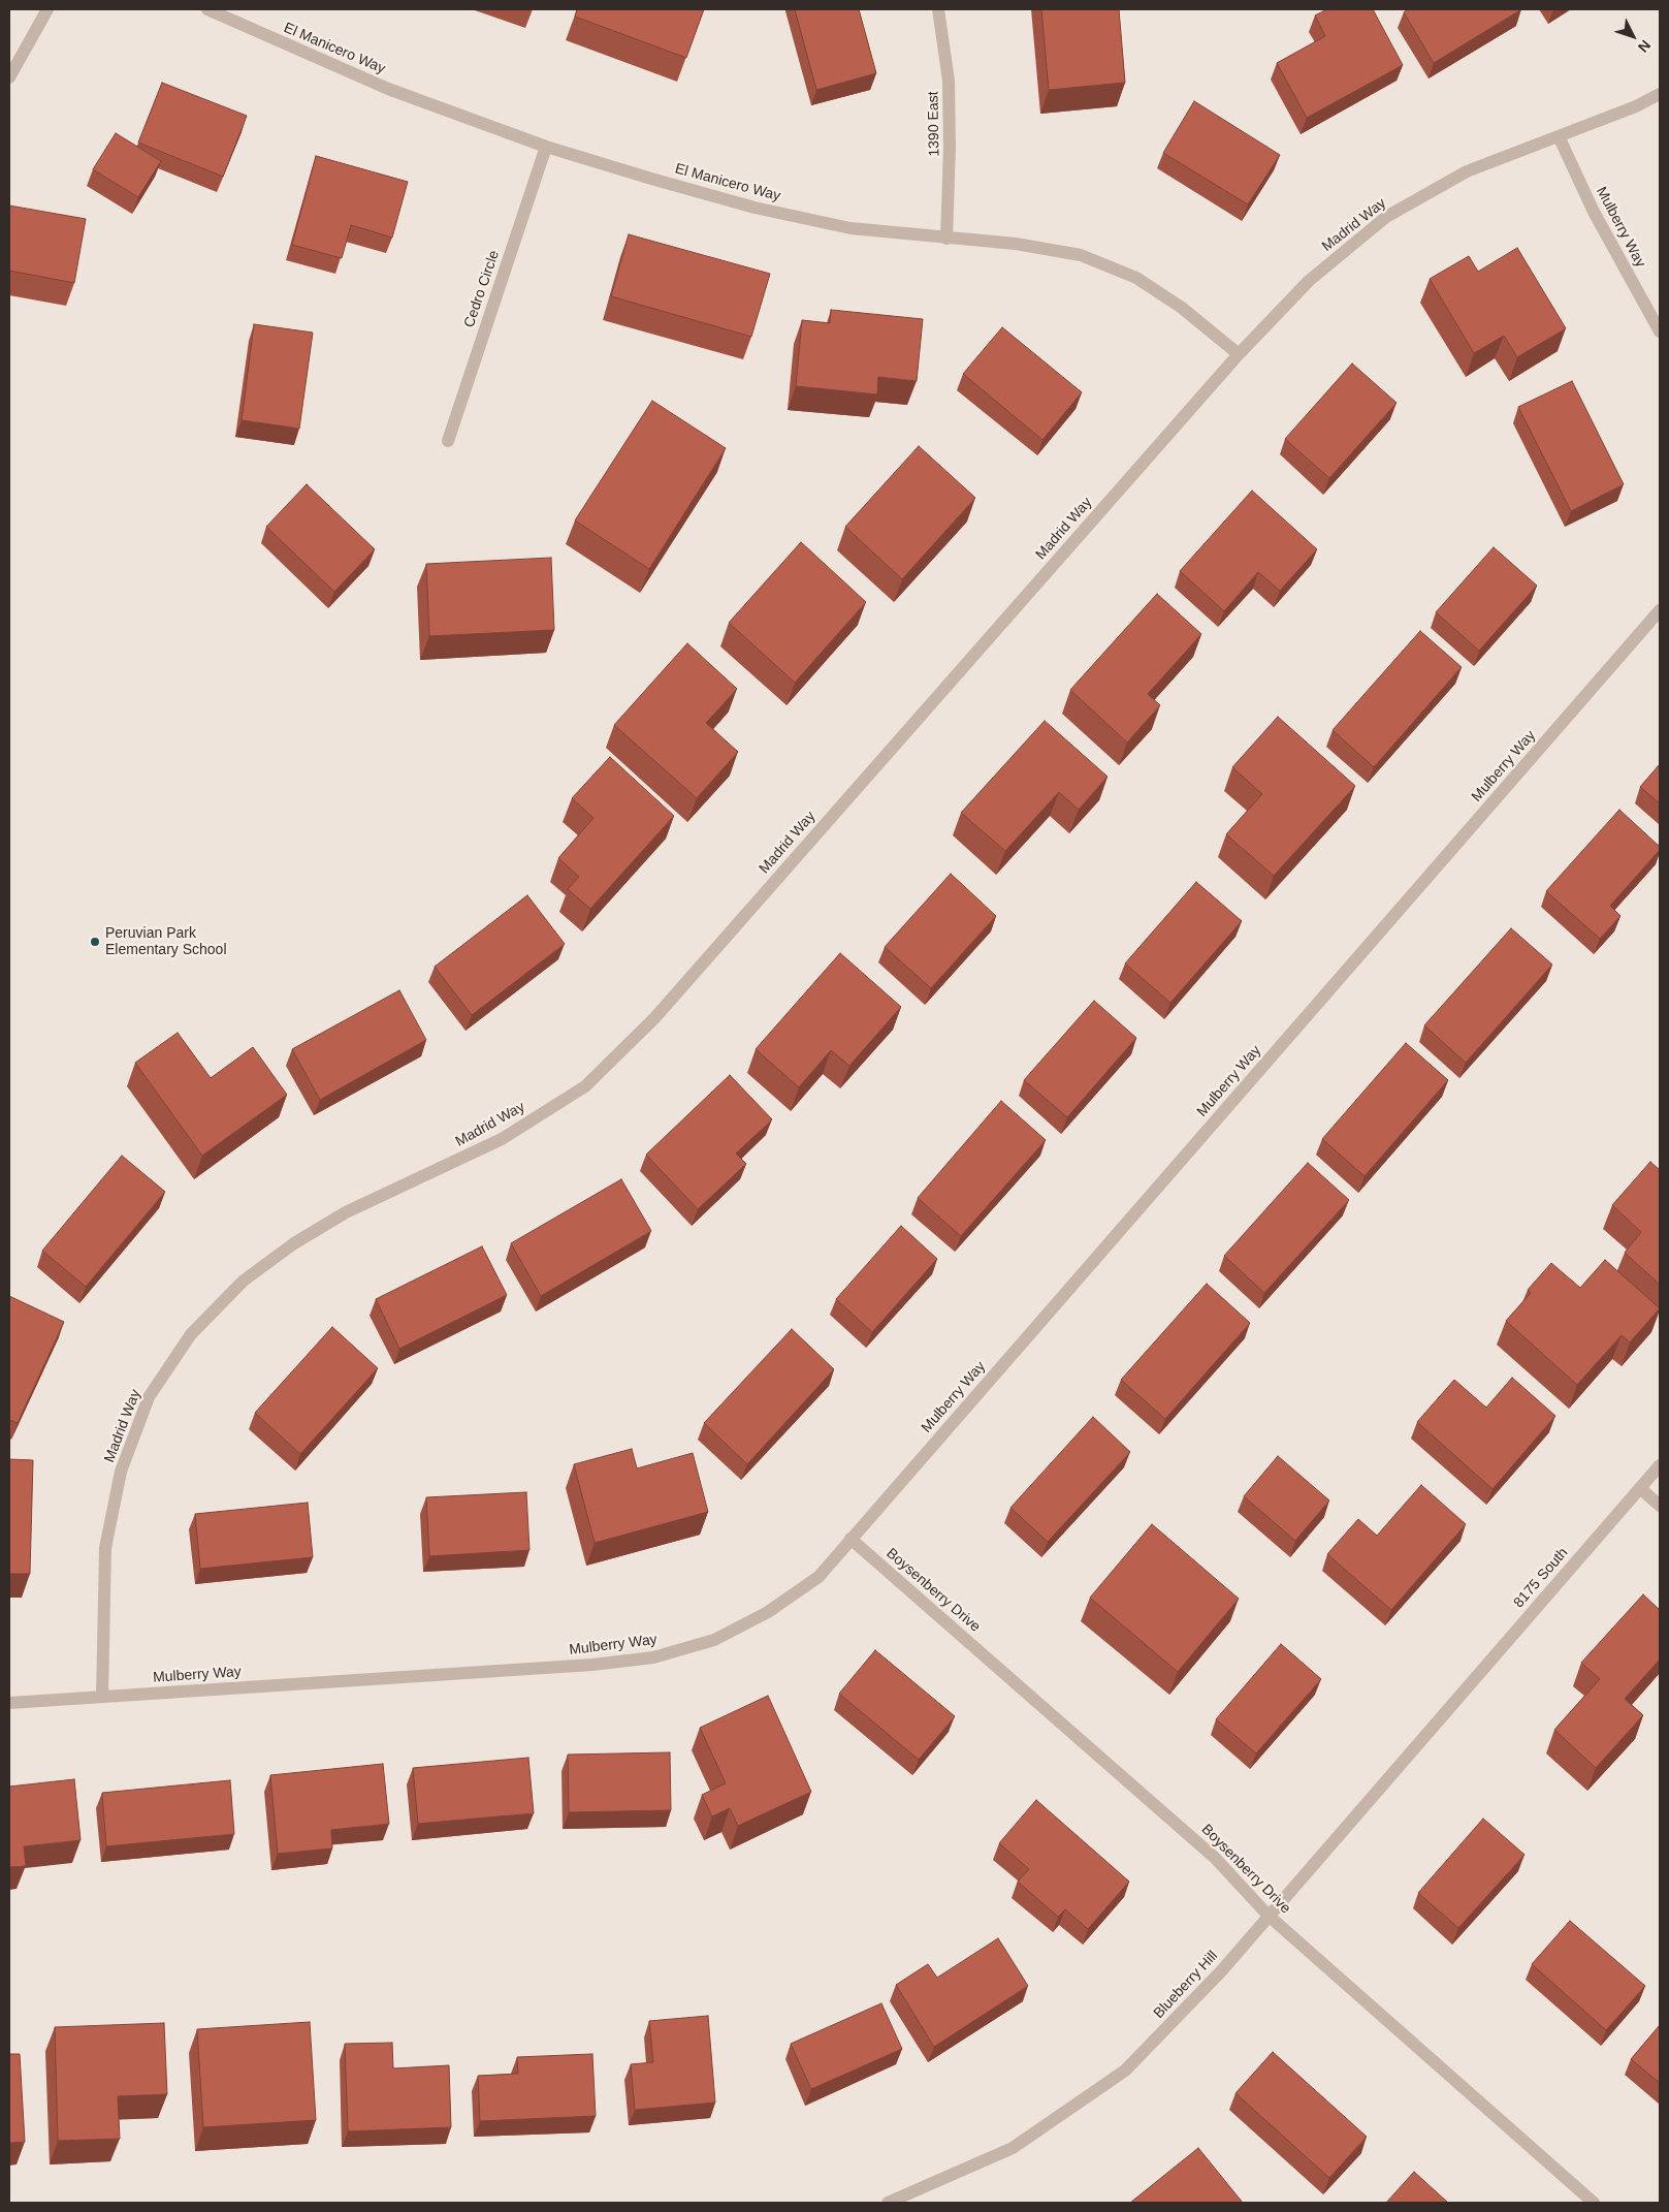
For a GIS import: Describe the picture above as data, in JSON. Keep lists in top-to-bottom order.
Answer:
{
  "streets": {
    "street": [
      "El Manicero Way",
      "1390 East",
      "Madrid Way",
      "Mulberry Way",
      "Cedro Circle",
      "8175 South",
      "Boysenberry Drive",
      "Blueberry Hill"
    ]
  },
  "crossings": [
    ["El Manicero Way", "1390 East"],
    ["El Manicero Way", "Madrid Way"],
    ["El Manicero Way", "Cedro Circle"],
    ["Madrid Way", "Mulberry Way"],
    ["Mulberry Way", "Boysenberry Drive"],
    ["8175 South", "Blueberry Hill"],
    ["Boysenberry Drive", "Blueberry Hill"]
  ],
  "places": ["Peruvian Park Elementary School"],
  "north": "bottom right"
}
